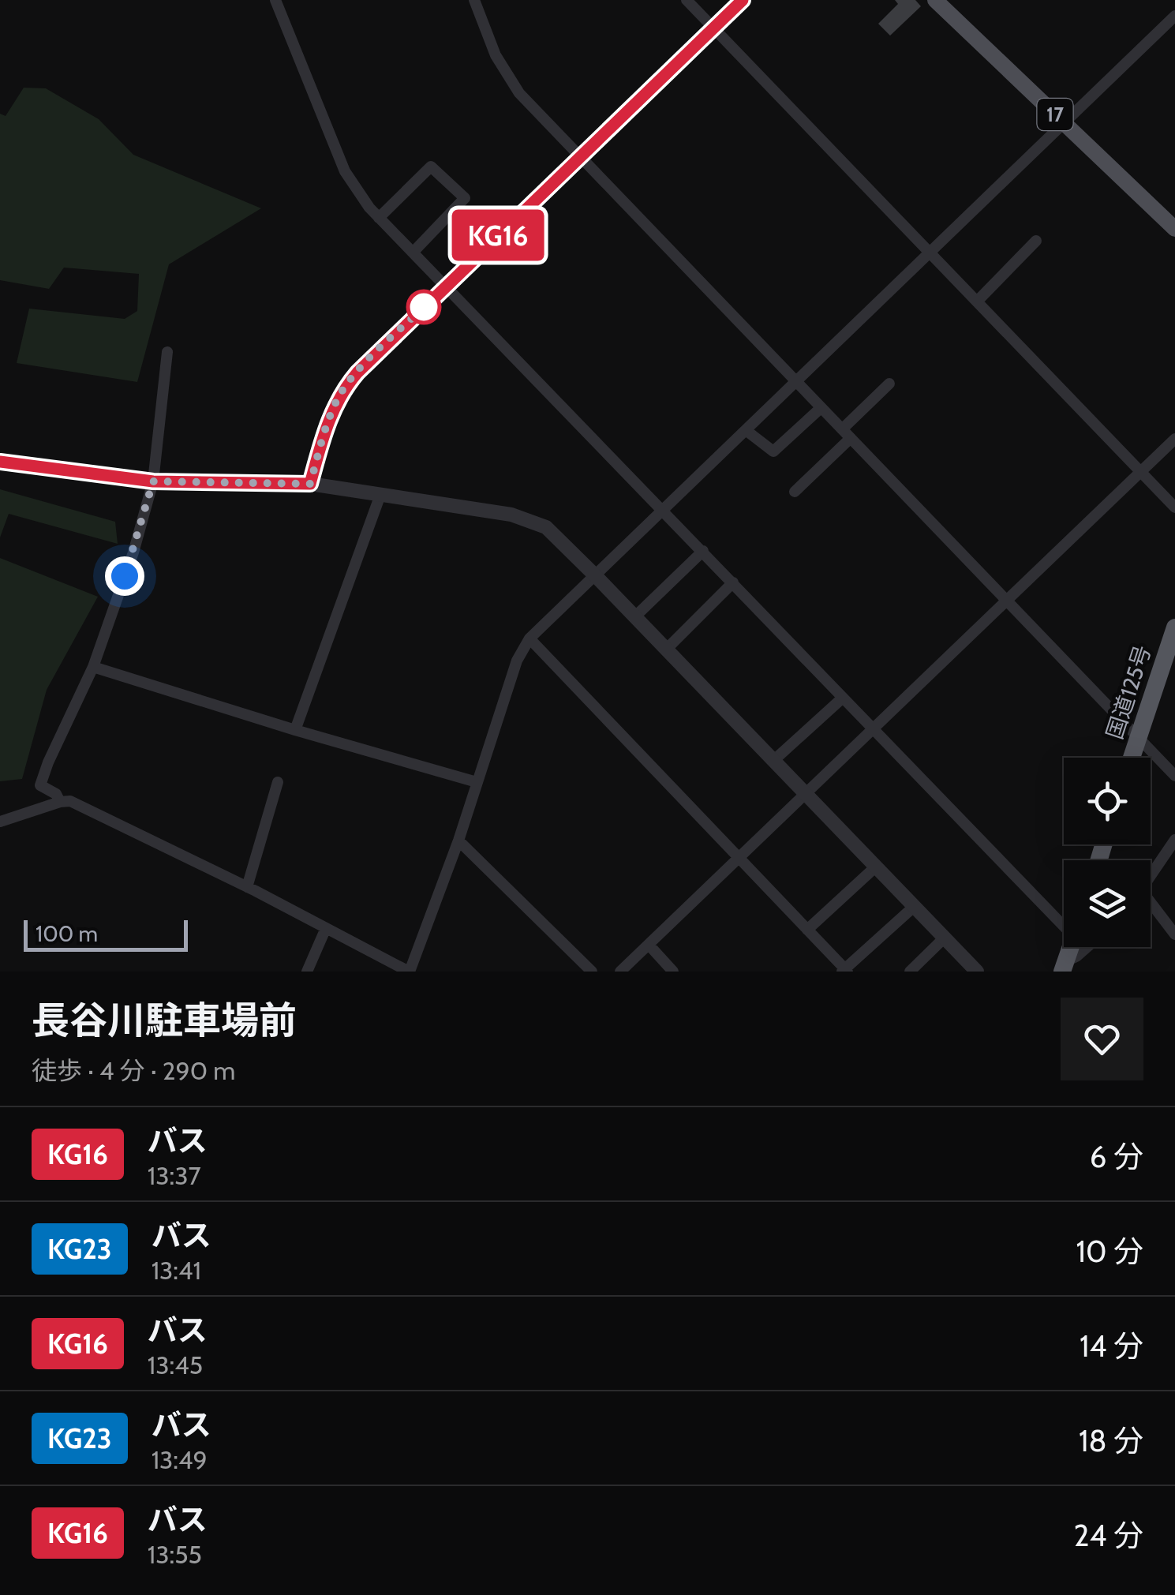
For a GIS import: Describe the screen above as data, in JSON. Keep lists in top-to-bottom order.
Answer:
{
  "streets": {
    "highway": ["国道125号"],
    "main road": ["17"]
  },
  "lines": ["bus line KG16"],
  "scale_bar": "100 m",
  "page": {
    "on_map": "KG16",
    "scale": "100 m",
    "heading": ["長谷川駐車場前", "徒歩 · 4 分 · 290 m"],
    "list": [
      {
        "mark": "KG16",
        "name": "バス",
        "note": "13:37",
        "value": "6 分"
      },
      {
        "mark": "KG23",
        "name": "バス",
        "note": "13:41",
        "value": "10 分"
      },
      {
        "mark": "KG16",
        "name": "バス",
        "note": "13:45",
        "value": "14 分"
      },
      {
        "mark": "KG23",
        "name": "バス",
        "note": "13:49",
        "value": "18 分"
      },
      {
        "mark": "KG16",
        "name": "バス",
        "note": "13:55",
        "value": "24 分"
      }
    ]
  }
}
